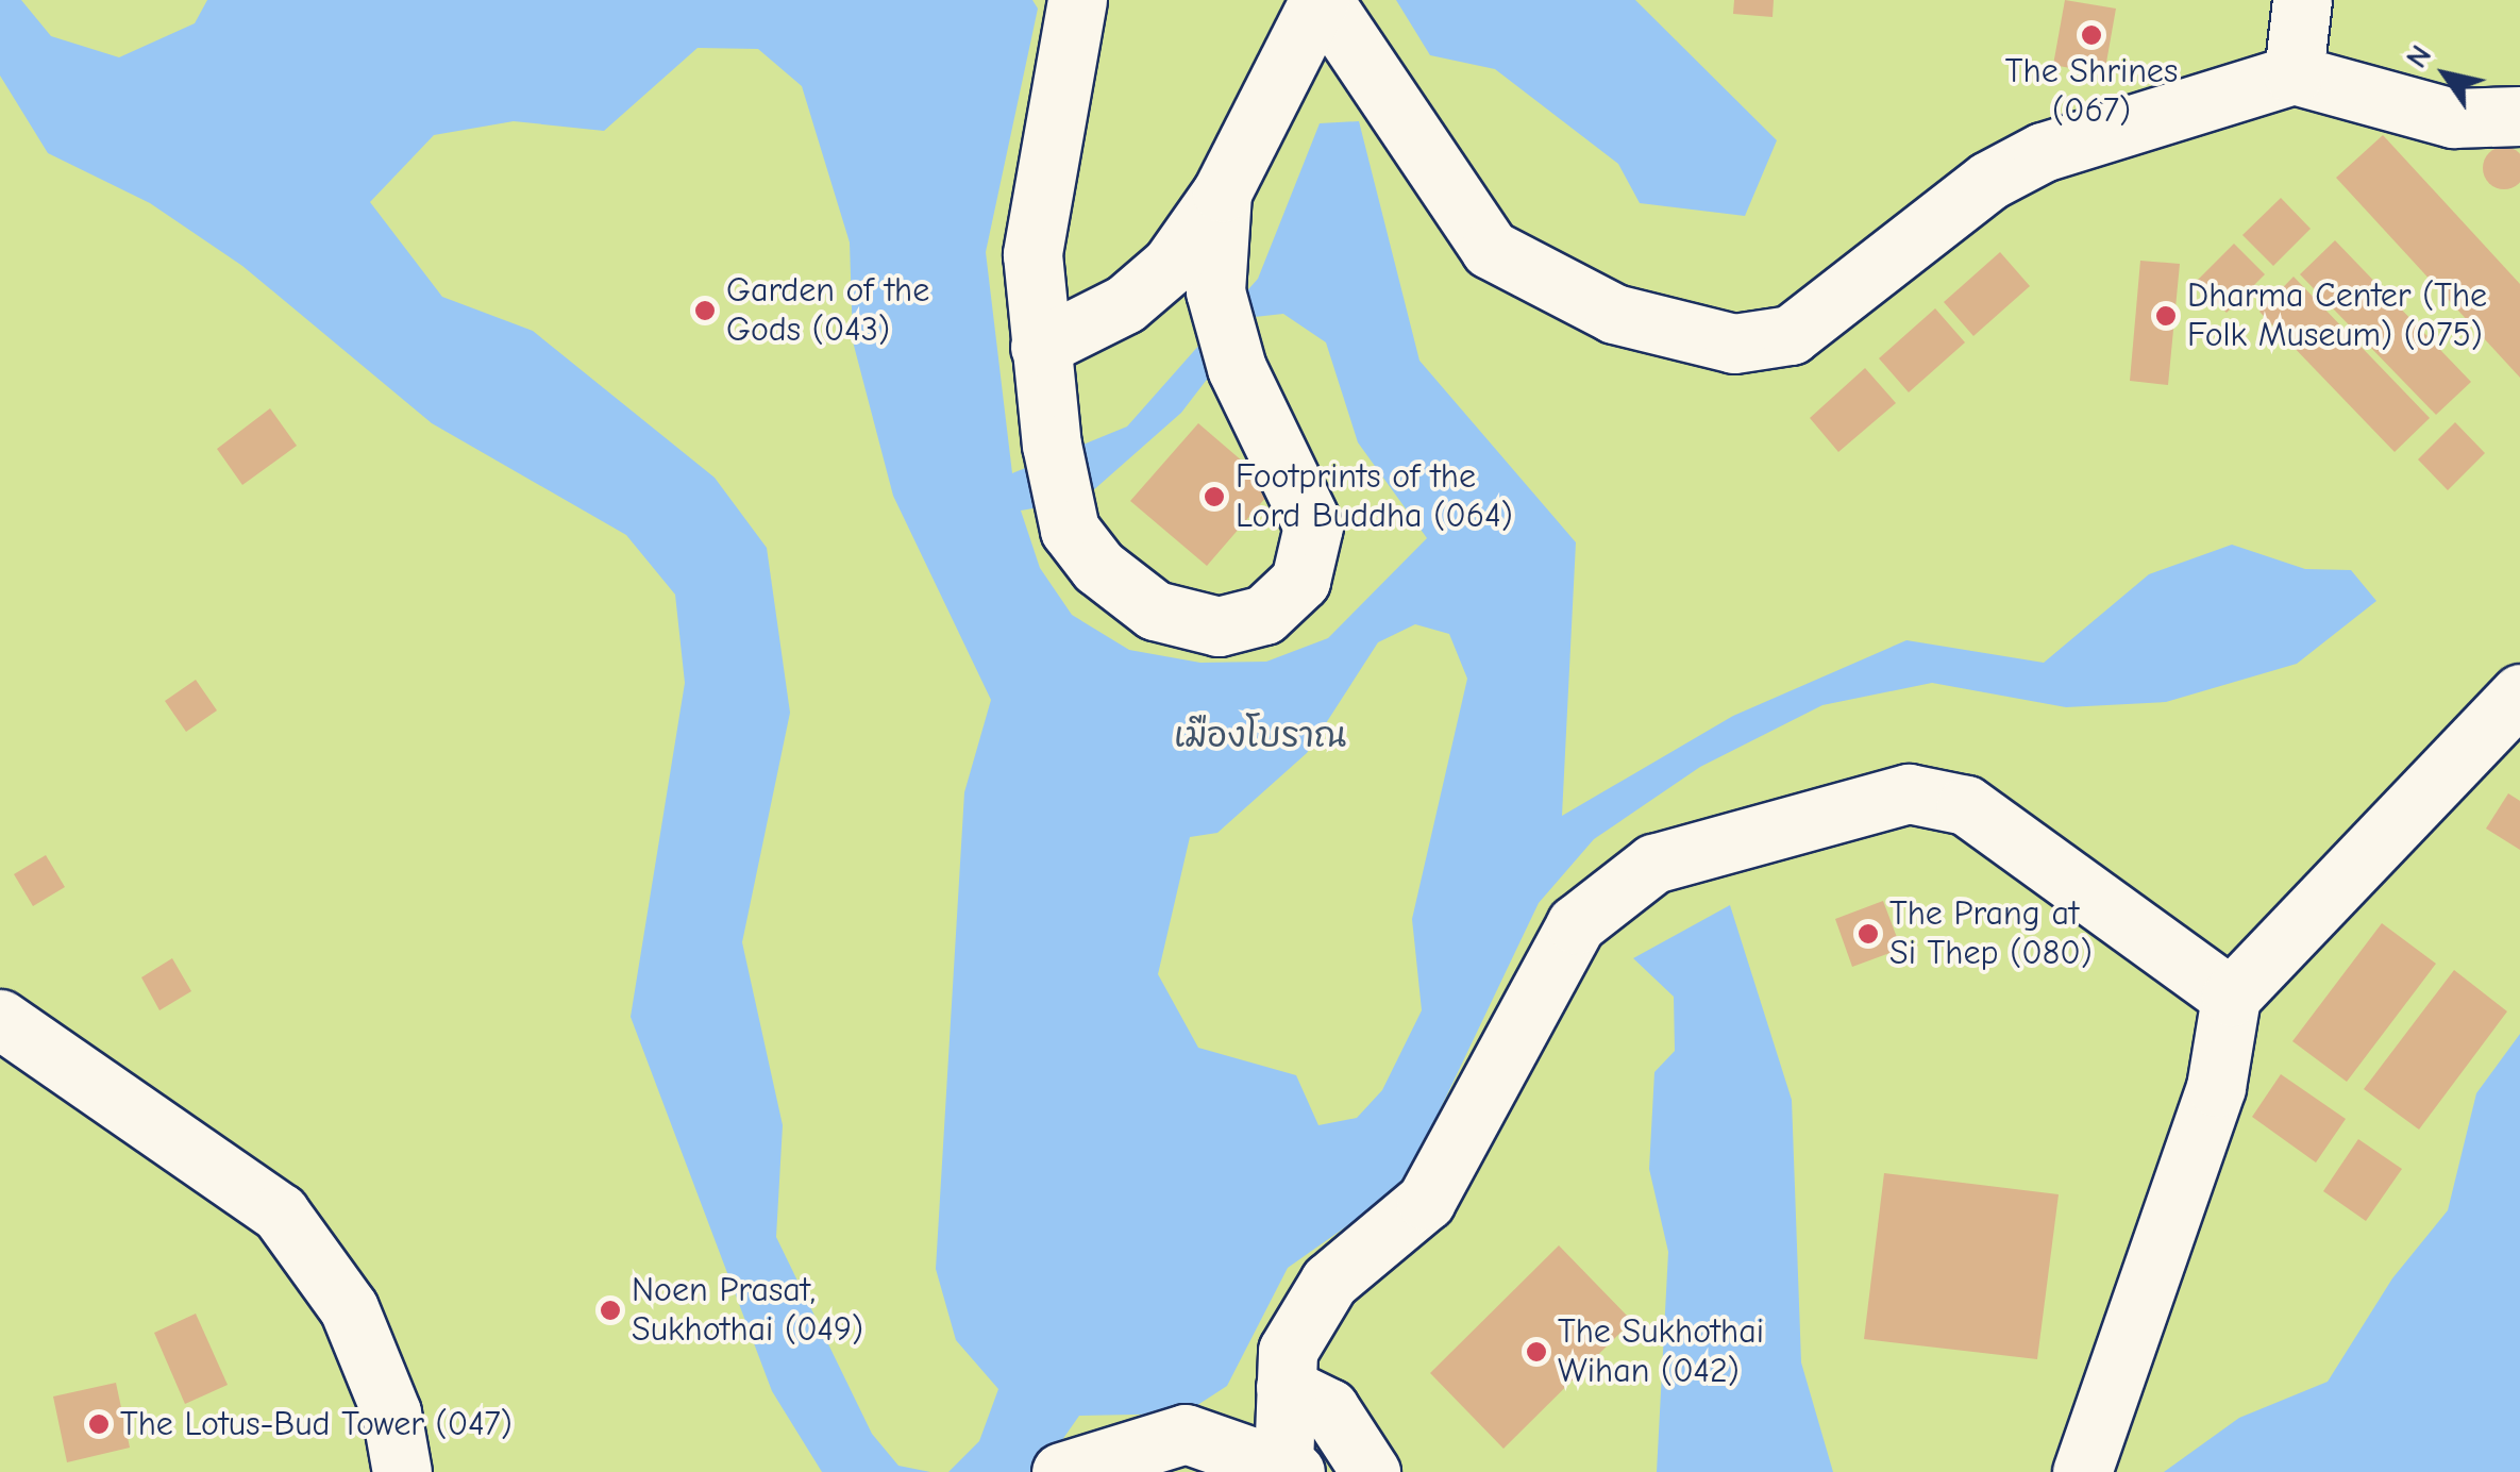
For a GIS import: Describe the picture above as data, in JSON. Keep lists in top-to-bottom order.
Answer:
{
  "parks": ["เมืองโบราณ"],
  "places": [
    "The Shrines (067)",
    "Garden of the Gods (043)",
    "Dharma Center (The Folk Museum) (075)",
    "Footprints of the Lord Buddha (064)",
    "The Prang at Si Thep (080)",
    "Noen Prasat, Sukhothai (049)",
    "The Sukhothai Wihan (042)",
    "The Lotus-Bud Tower (047)"
  ],
  "north": "top left"
}
